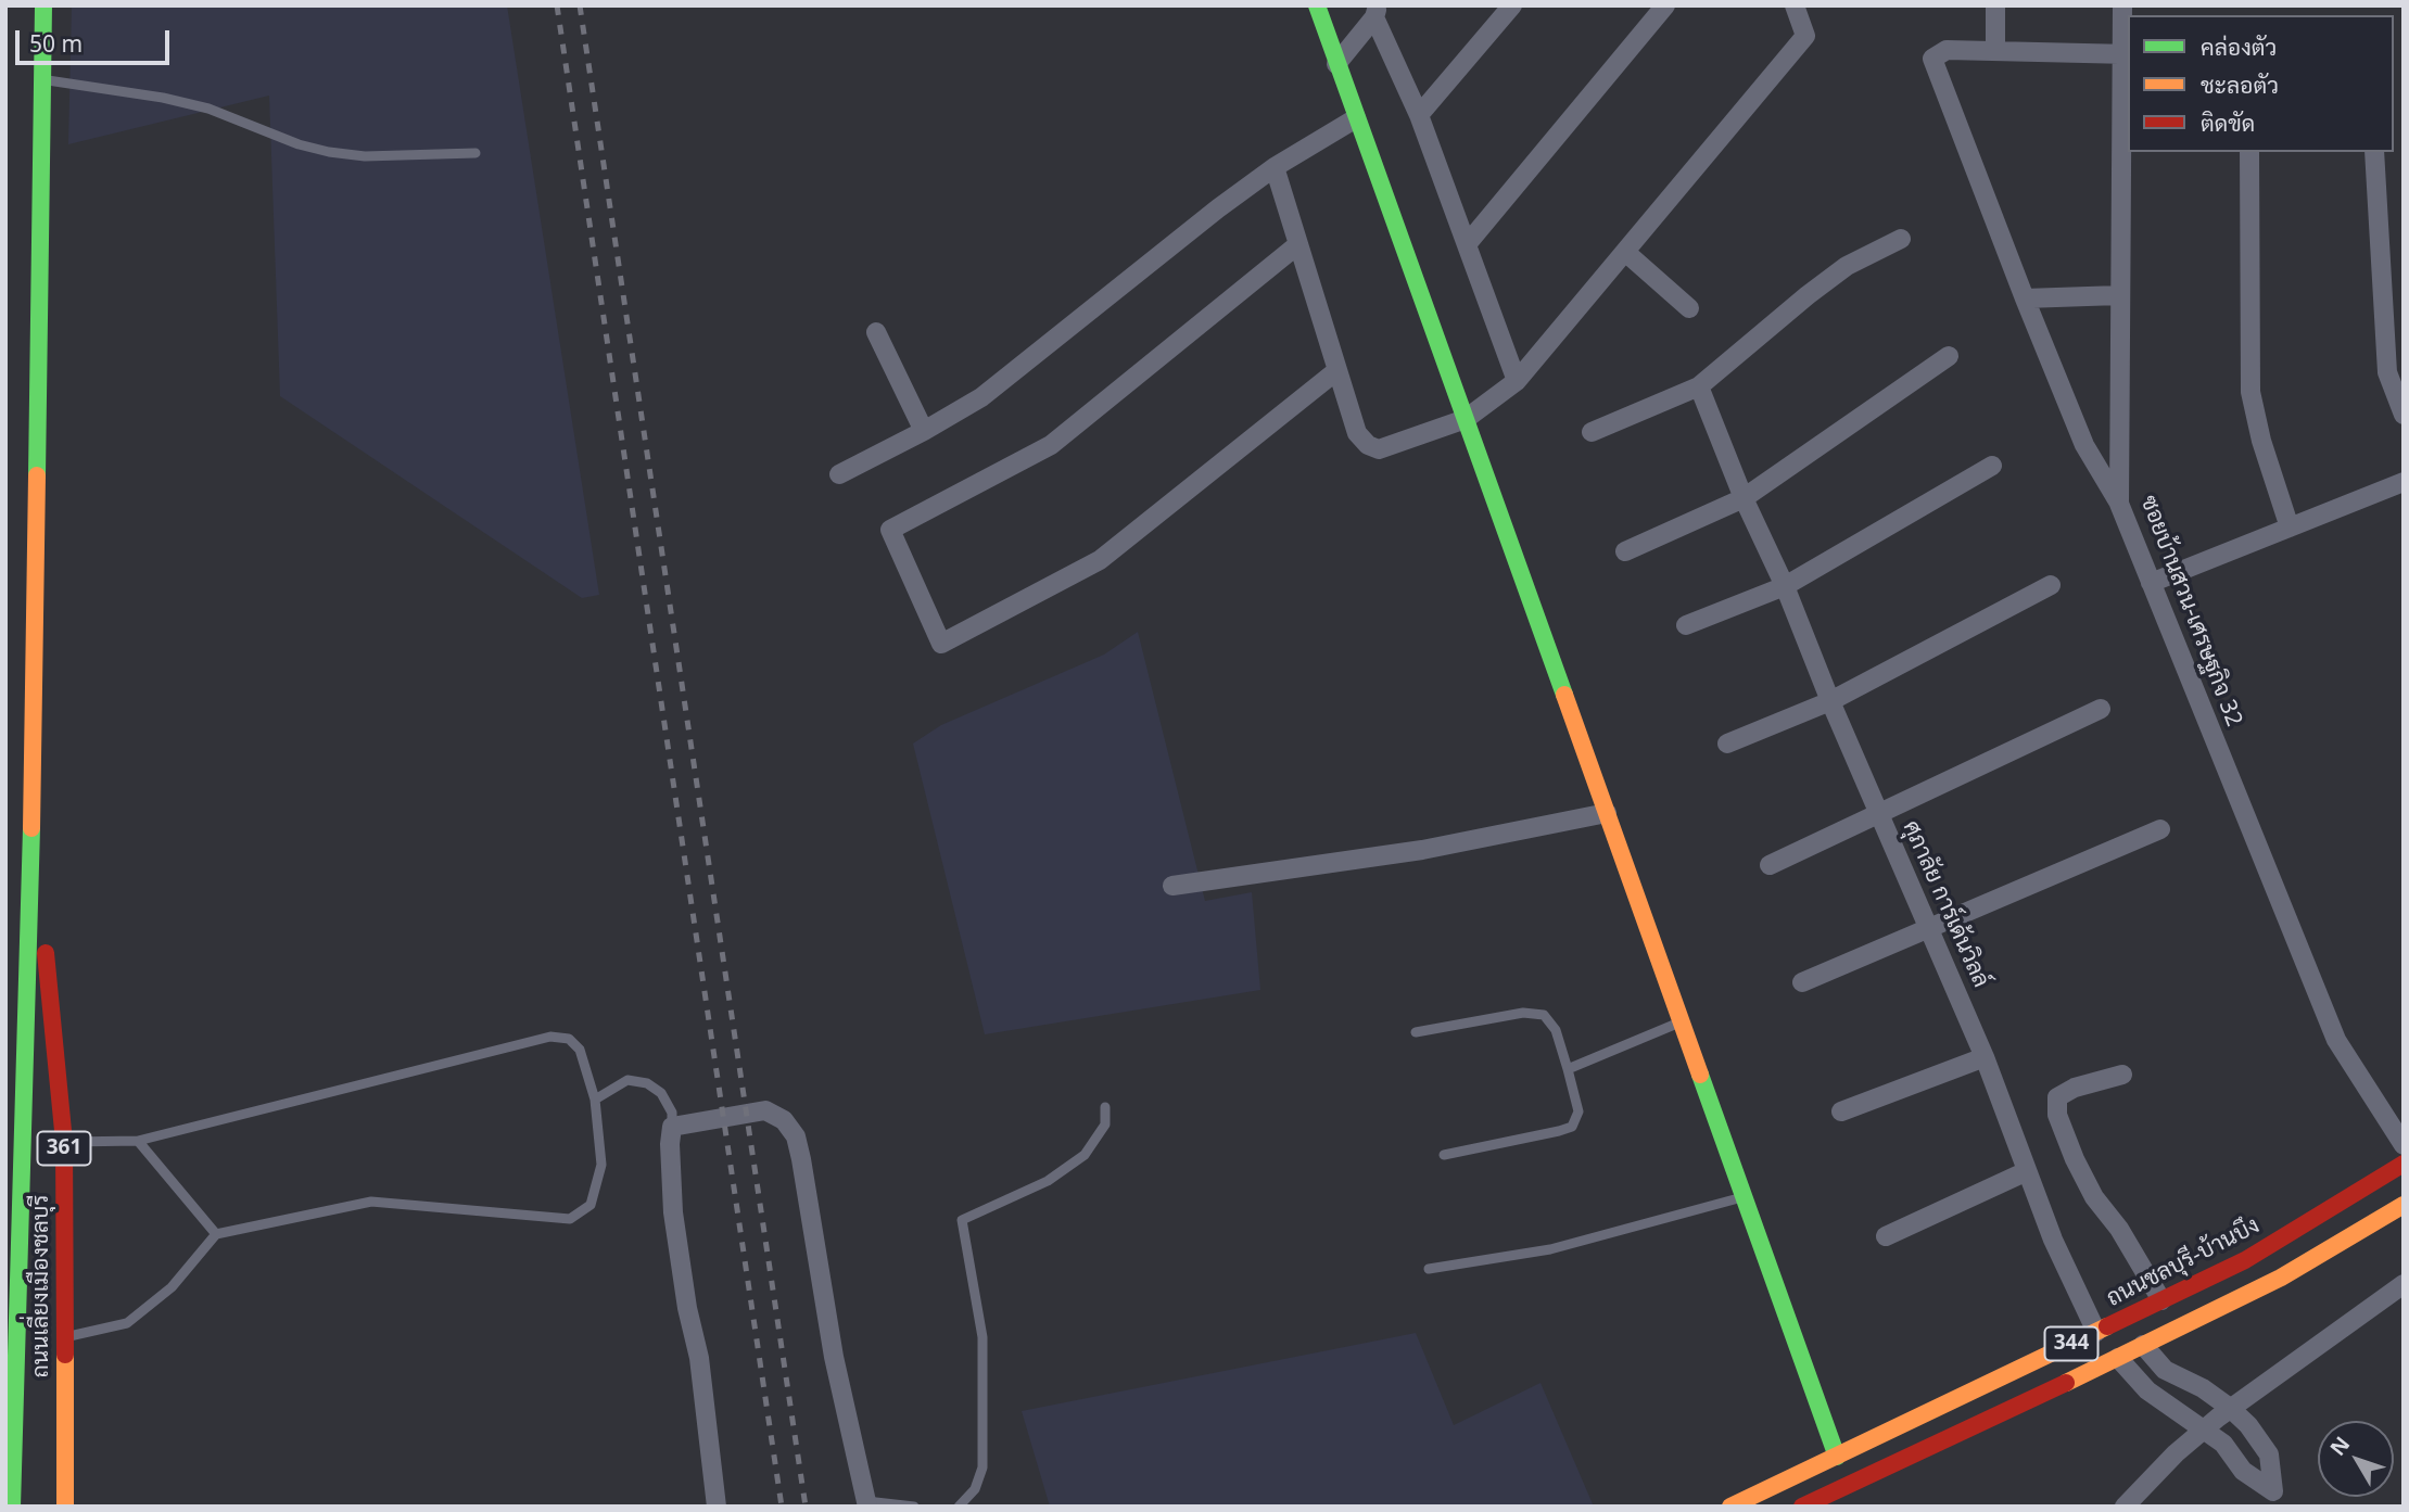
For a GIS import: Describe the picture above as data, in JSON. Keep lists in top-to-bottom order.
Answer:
{
  "streets": {
    "main road": [
      "361",
      "ถนนชลบุรี-บ้านบึง",
      "ถนนเลี่ยงเมืองชลบุรี",
      "344"
    ],
    "street": ["ซอยบ้านสวน-เศรษฐกิจ 32", "ศุภาลัย การ์เด้นวิลล์"]
  },
  "crossings": [
    ["ศุภาลัย การ์เด้นวิลล์", "ถนนชลบุรี-บ้านบึง"]
  ],
  "legend": ["คล่องตัว", "ชะลอตัว", "ติดขัด"],
  "scale_bar": "50 m",
  "north": "top left"
}
